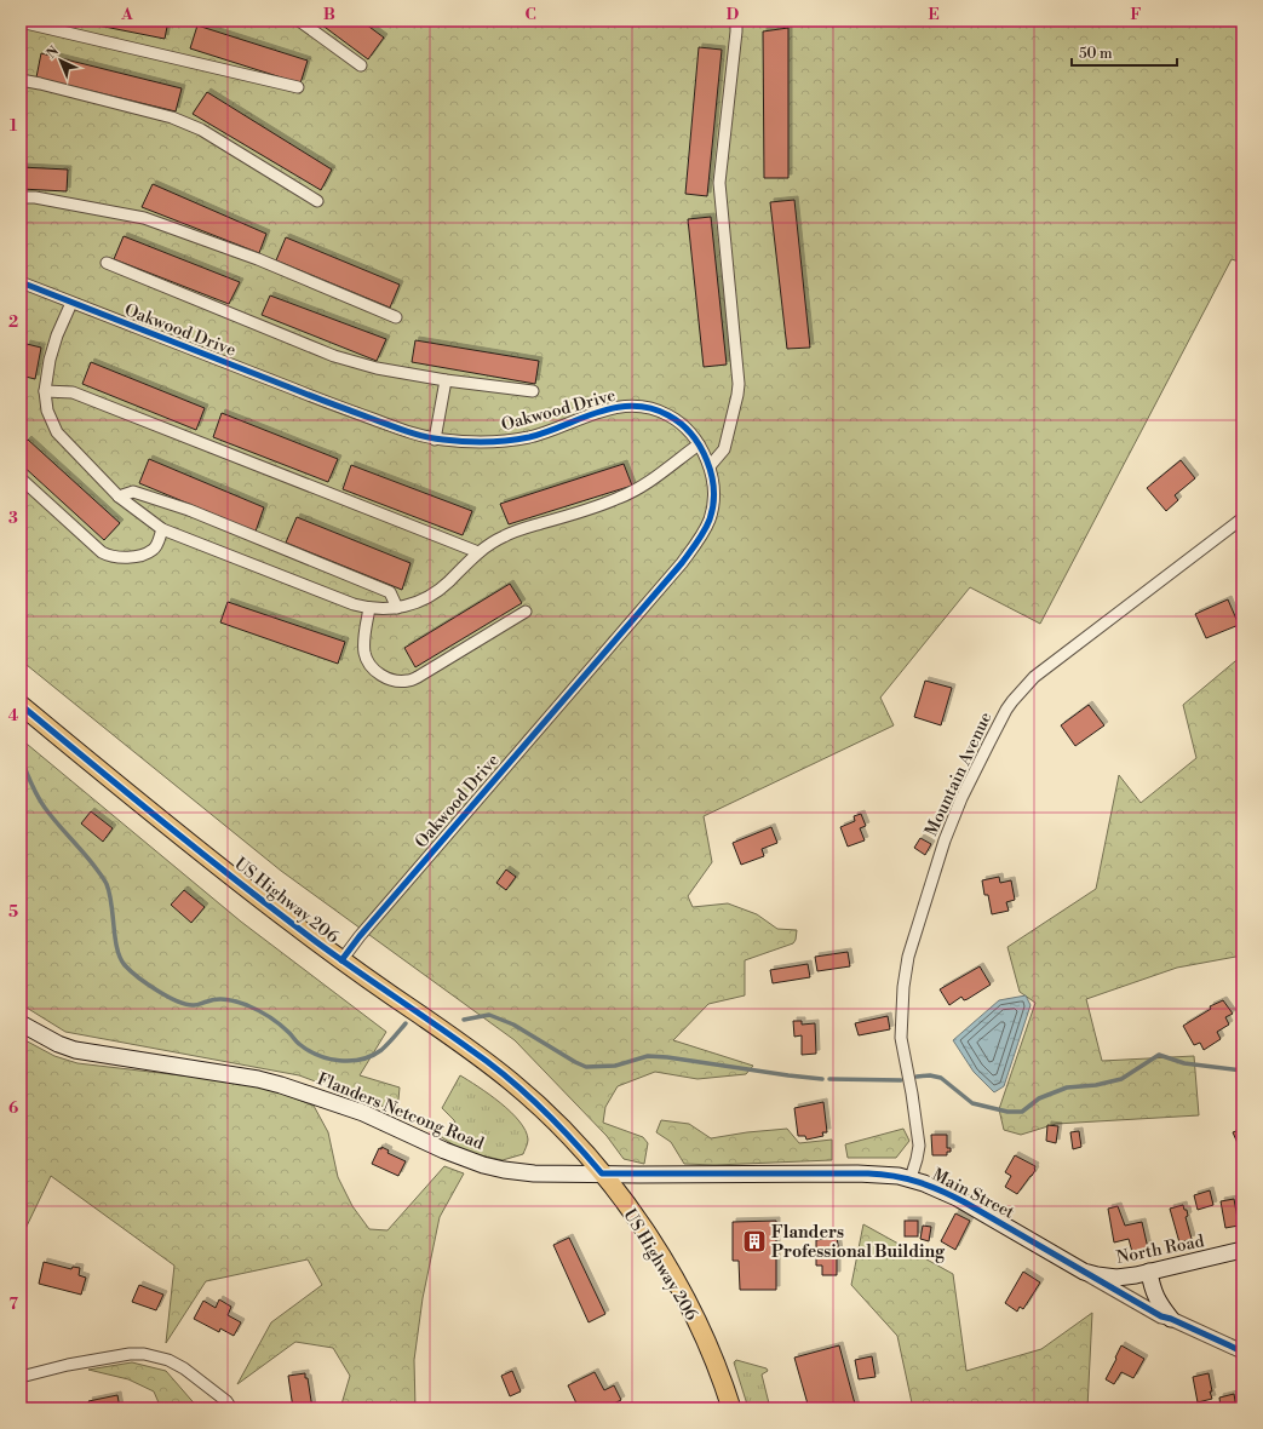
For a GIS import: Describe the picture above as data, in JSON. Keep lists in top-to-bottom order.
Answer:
{
  "streets": {
    "highway": ["US Highway 206"],
    "main road": ["Flanders Netcong Road", "Main Street", "North Road"],
    "street": ["Oakwood Drive", "Mountain Avenue"]
  },
  "crossings": [
    ["Oakwood Drive", "US Highway 206"],
    ["Mountain Avenue", "Main Street"],
    ["US Highway 206", "Flanders Netcong Road"],
    ["US Highway 206", "Main Street"],
    ["Flanders Netcong Road", "Main Street"],
    ["Main Street", "North Road"]
  ],
  "places": {
    "building": ["Flanders Professional Building"]
  },
  "scale_bar": "50 m",
  "north": "top left",
  "grid": {
    "columns": [
      "A",
      "B",
      "C",
      "D",
      "E",
      "F"
    ],
    "rows": [
      "1",
      "2",
      "3",
      "4",
      "5",
      "6",
      "7"
    ]
  }
}
